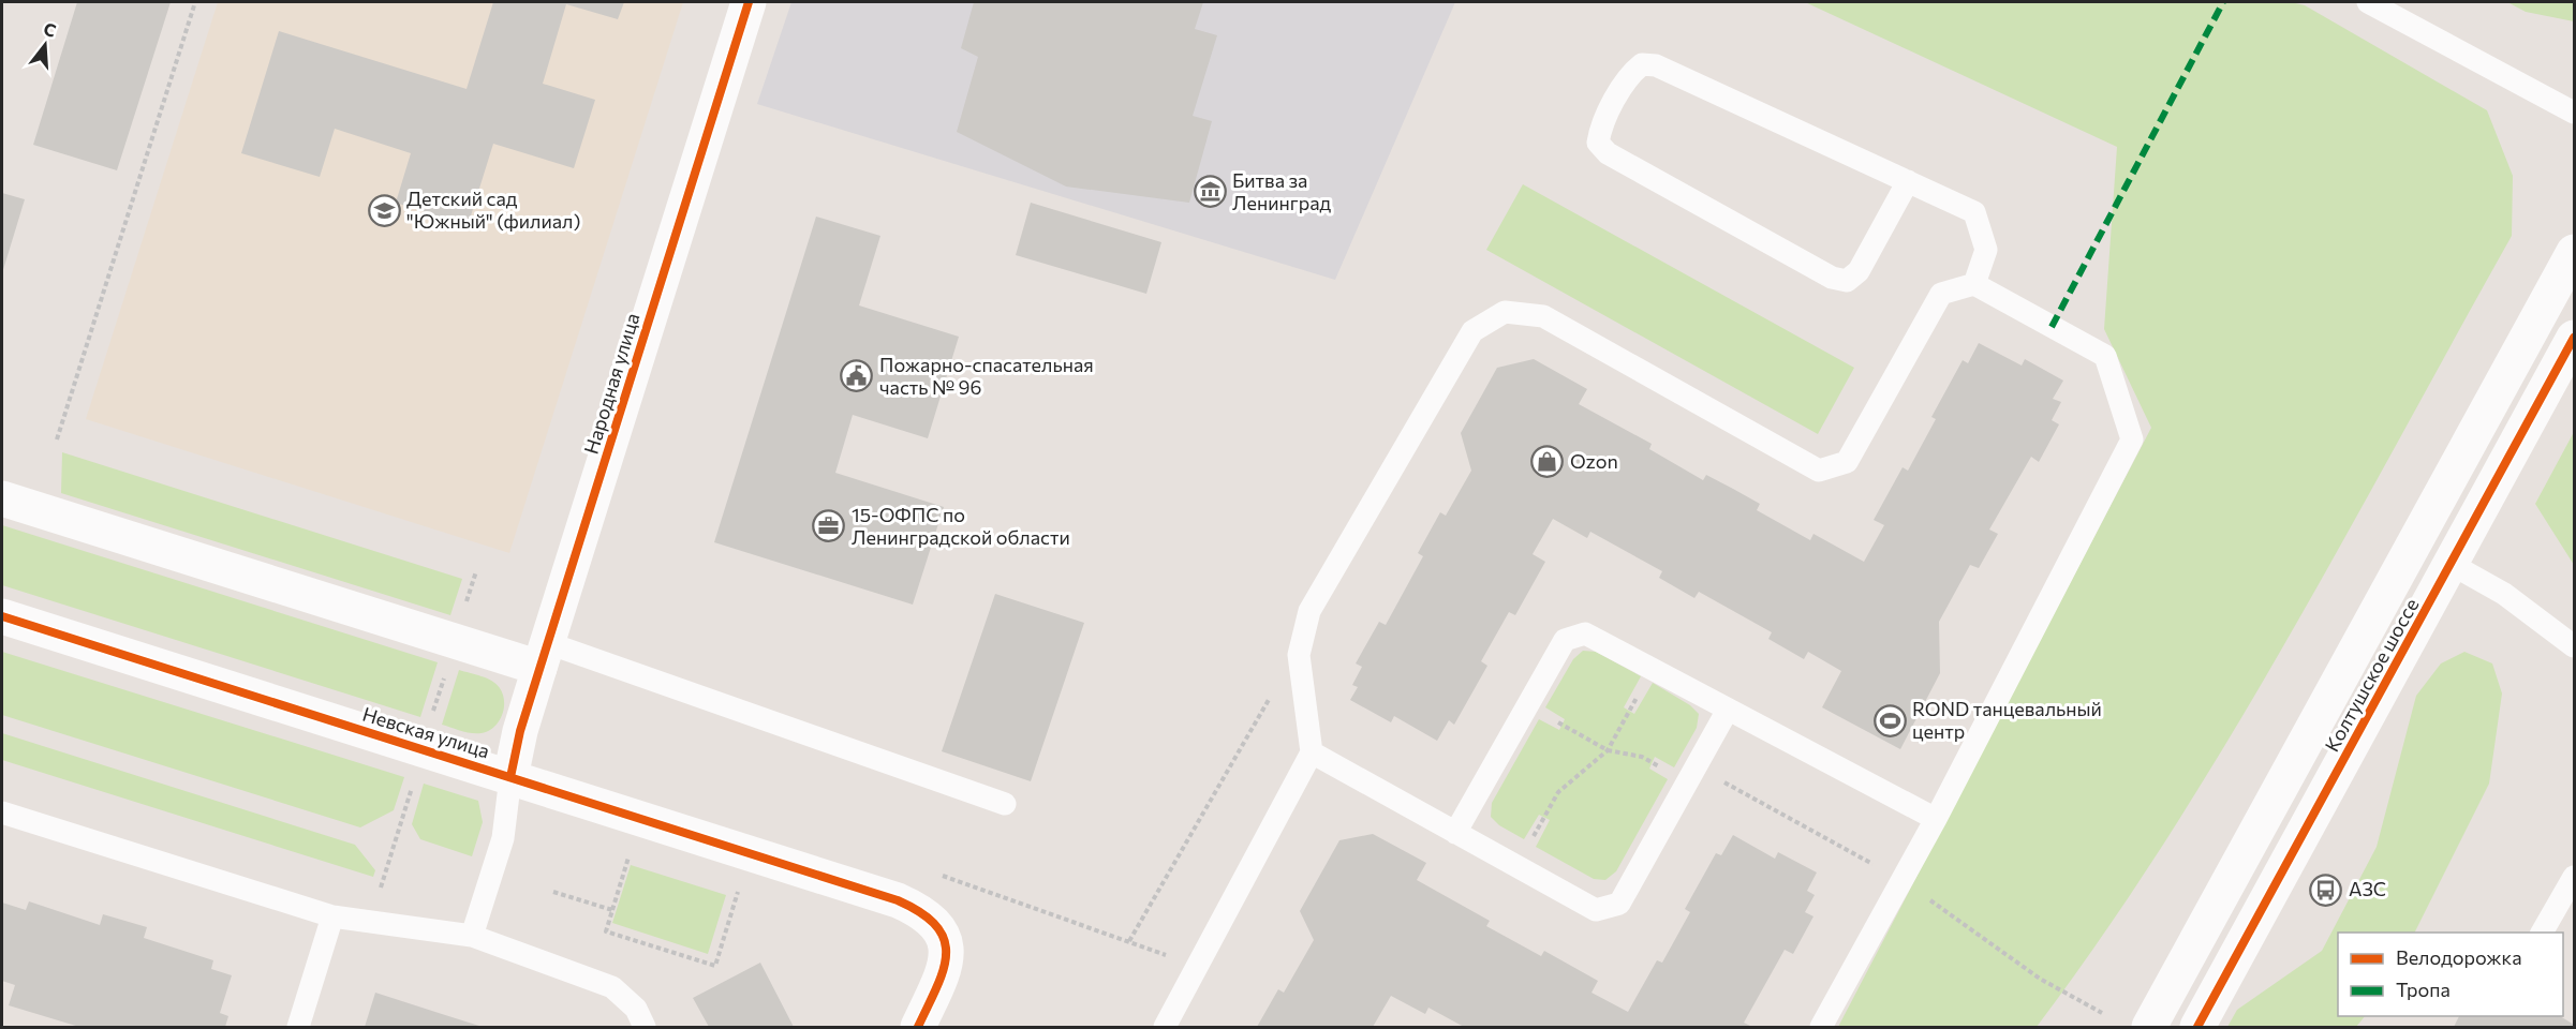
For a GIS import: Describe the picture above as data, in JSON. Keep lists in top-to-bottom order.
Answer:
{
  "streets": {
    "street": ["Народная улица", "Колтушское шоссе", "Невская улица"]
  },
  "crossings": [
    ["Народная улица", "Невская улица"]
  ],
  "places": {
    "museum": ["Битва за Ленинград"],
    "school or university": ["Детский сад \"Южный\" (филиал)"],
    "public building": ["Пожарно-спасательная часть № 96"],
    "shop": ["Ozon"],
    "office": ["15-ОФПС по Ленинградской области"],
    "sports": ["ROND танцевальный центр"],
    "bus stop": ["АЗС"]
  },
  "legend": ["Велодорожка", "Тропа"],
  "north": "top"
}
